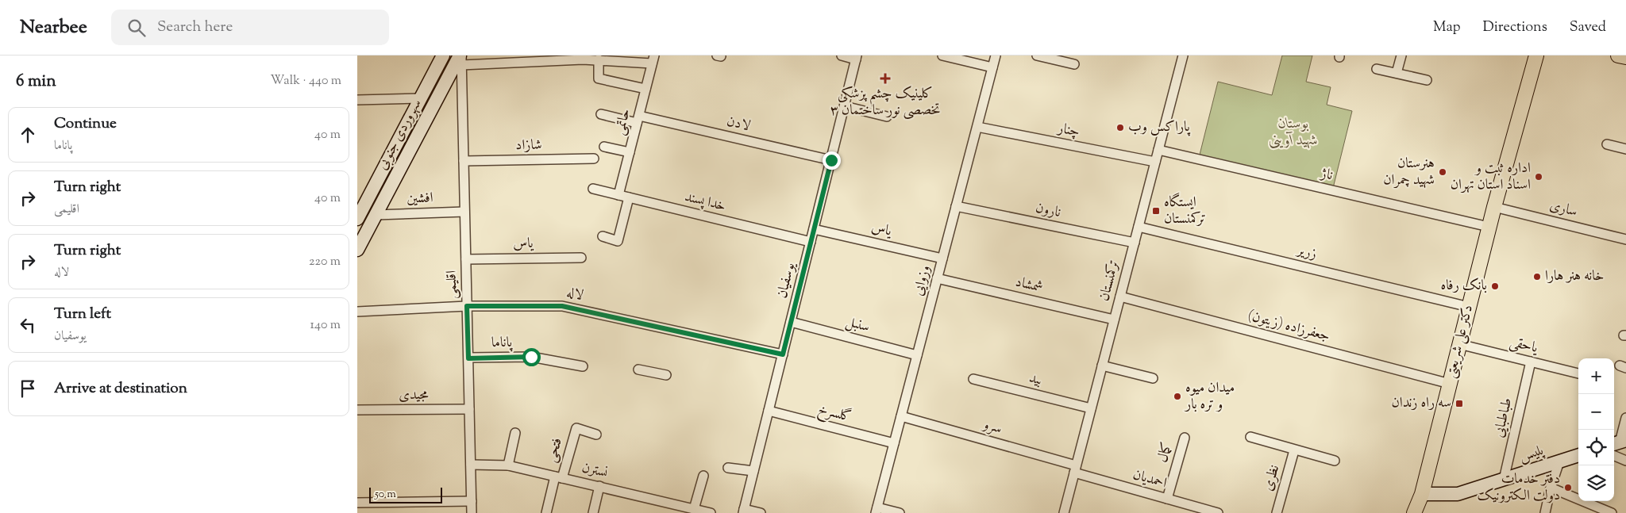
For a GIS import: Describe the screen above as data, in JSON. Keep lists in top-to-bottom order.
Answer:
{
  "streets": {
    "main road": ["سهروردی جنوبی", "دکتر علی شریعتی", "پلیس"],
    "street": [
      "حاتمی",
      "لادن",
      "چنار",
      "شازاد",
      "ناژ",
      "افشین",
      "خدا پسند",
      "ساری",
      "نارون",
      "یاس",
      "زریر",
      "یوسفیان",
      "وزوایی",
      "ترکمنستان",
      "اقلیمی",
      "شمشاد",
      "لاله",
      "سنبل",
      "جعفرزاده (زیتون)",
      "پاناما",
      "یاحقی",
      "بید",
      "مجیدی",
      "گلسرخ",
      "طباطبایی",
      "سرو",
      "فتحی",
      "کمال",
      "نسترن",
      "نظری",
      "احمدیان"
    ]
  },
  "crossings": [
    ["حاتمی", "لادن"],
    ["حاتمی", "خدا پسند"],
    ["لادن", "یوسفیان"],
    ["چنار", "وزوایی"],
    ["چنار", "ترکمنستان"],
    ["سهروردی جنوبی", "افشین"],
    ["سهروردی جنوبی", "اقلیمی"],
    ["شازاد", "اقلیمی"],
    ["ناژ", "ترکمنستان"],
    ["ناژ", "دکتر علی شریعتی"],
    ["افشین", "اقلیمی"],
    ["خدا پسند", "یوسفیان"],
    ["ساری", "دکتر علی شریعتی"],
    ["نارون", "وزوایی"],
    ["نارون", "ترکمنستان"],
    ["یاس", "یوسفیان"],
    ["یاس", "وزوایی"],
    ["یاس", "اقلیمی"],
    ["زریر", "ترکمنستان"],
    ["زریر", "دکتر علی شریعتی"],
    ["یوسفیان", "لاله"],
    ["یوسفیان", "سنبل"],
    ["یوسفیان", "گلسرخ"],
    ["وزوایی", "شمشاد"],
    ["وزوایی", "سنبل"],
    ["وزوایی", "گلسرخ"],
    ["وزوایی", "سرو"],
    ["ترکمنستان", "شمشاد"],
    ["ترکمنستان", "جعفرزاده (زیتون)"],
    ["ترکمنستان", "بید"],
    ["ترکمنستان", "سرو"],
    ["ترکمنستان", "احمدیان"],
    ["اقلیمی", "لاله"],
    ["اقلیمی", "پاناما"],
    ["اقلیمی", "مجیدی"],
    ["اقلیمی", "نسترن"],
    ["جعفرزاده (زیتون)", "دکتر علی شریعتی"],
    ["دکتر علی شریعتی", "یاحقی"],
    ["دکتر علی شریعتی", "پلیس"],
    ["یاحقی", "طباطبایی"],
    ["طباطبایی", "پلیس"],
    ["سرو", "احمدیان"],
    ["فتحی", "نسترن"],
    ["کمال", "احمدیان"]
  ],
  "parks": ["بوستان شهید آوینی"],
  "places": {
    "health": ["کلینیک چشم پزشکی تخصصی نور ساختمان ۳"],
    "other": [
      "پاراکس وب",
      "هنرستان شهید چمران",
      "اداره ثبت و اسناد استان تهران",
      "خانه هنر هارا",
      "بانک رفاه",
      "میدان میوه و تره بار",
      "دفتر خدمات دولت الکترونیک"
    ],
    "transit": ["ایستگاه ترکمنستان", "سه راه زندان"]
  },
  "scale_bar": "50 m",
  "page": {
    "header": "Nearbee",
    "search": "Search here",
    "nav": ["Map", "Directions", "Saved"],
    "heading": ["6 min", "Walk · 440 m"],
    "list": [
      ["Continue", "پاناما", "40 m"],
      ["Turn right", "اقلیمی", "40 m"],
      ["Turn right", "لاله", "220 m"],
      ["Turn left", "یوسفیان", "140 m"],
      "Arrive at destination"
    ],
    "map_buttons": ["+", "−"],
    "scale": "50 m"
  }
}
